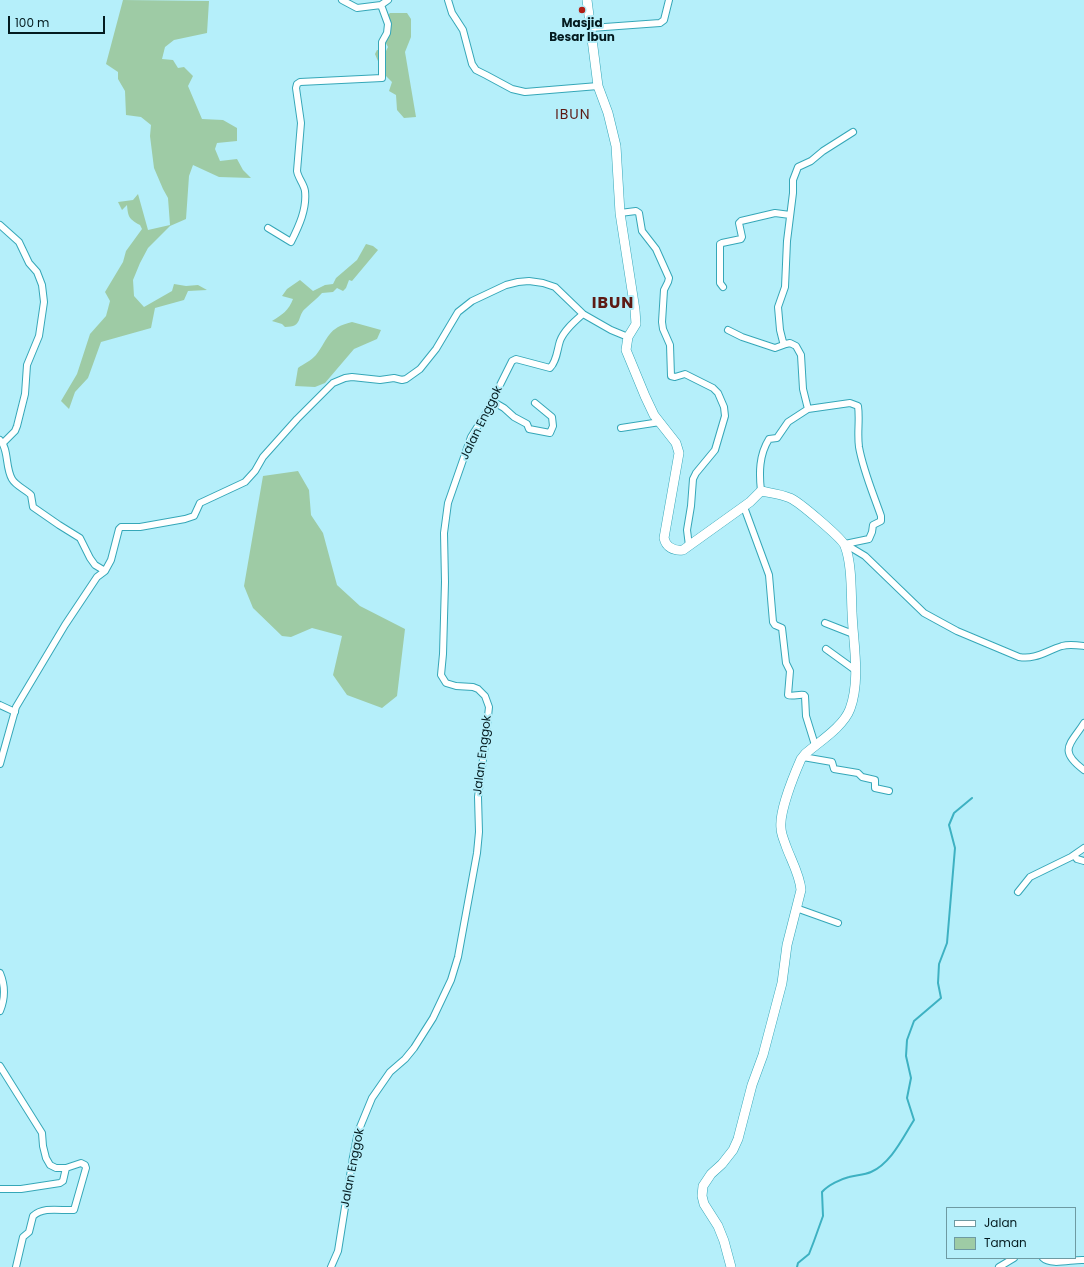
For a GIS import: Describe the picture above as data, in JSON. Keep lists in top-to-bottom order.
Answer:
{
  "streets": {
    "street": ["Jalan Enggok"]
  },
  "districts": ["IBUN", "IBUN"],
  "places": ["Masjid Besar Ibun"],
  "legend": ["Jalan", "Taman"],
  "scale_bar": "100 m"
}
